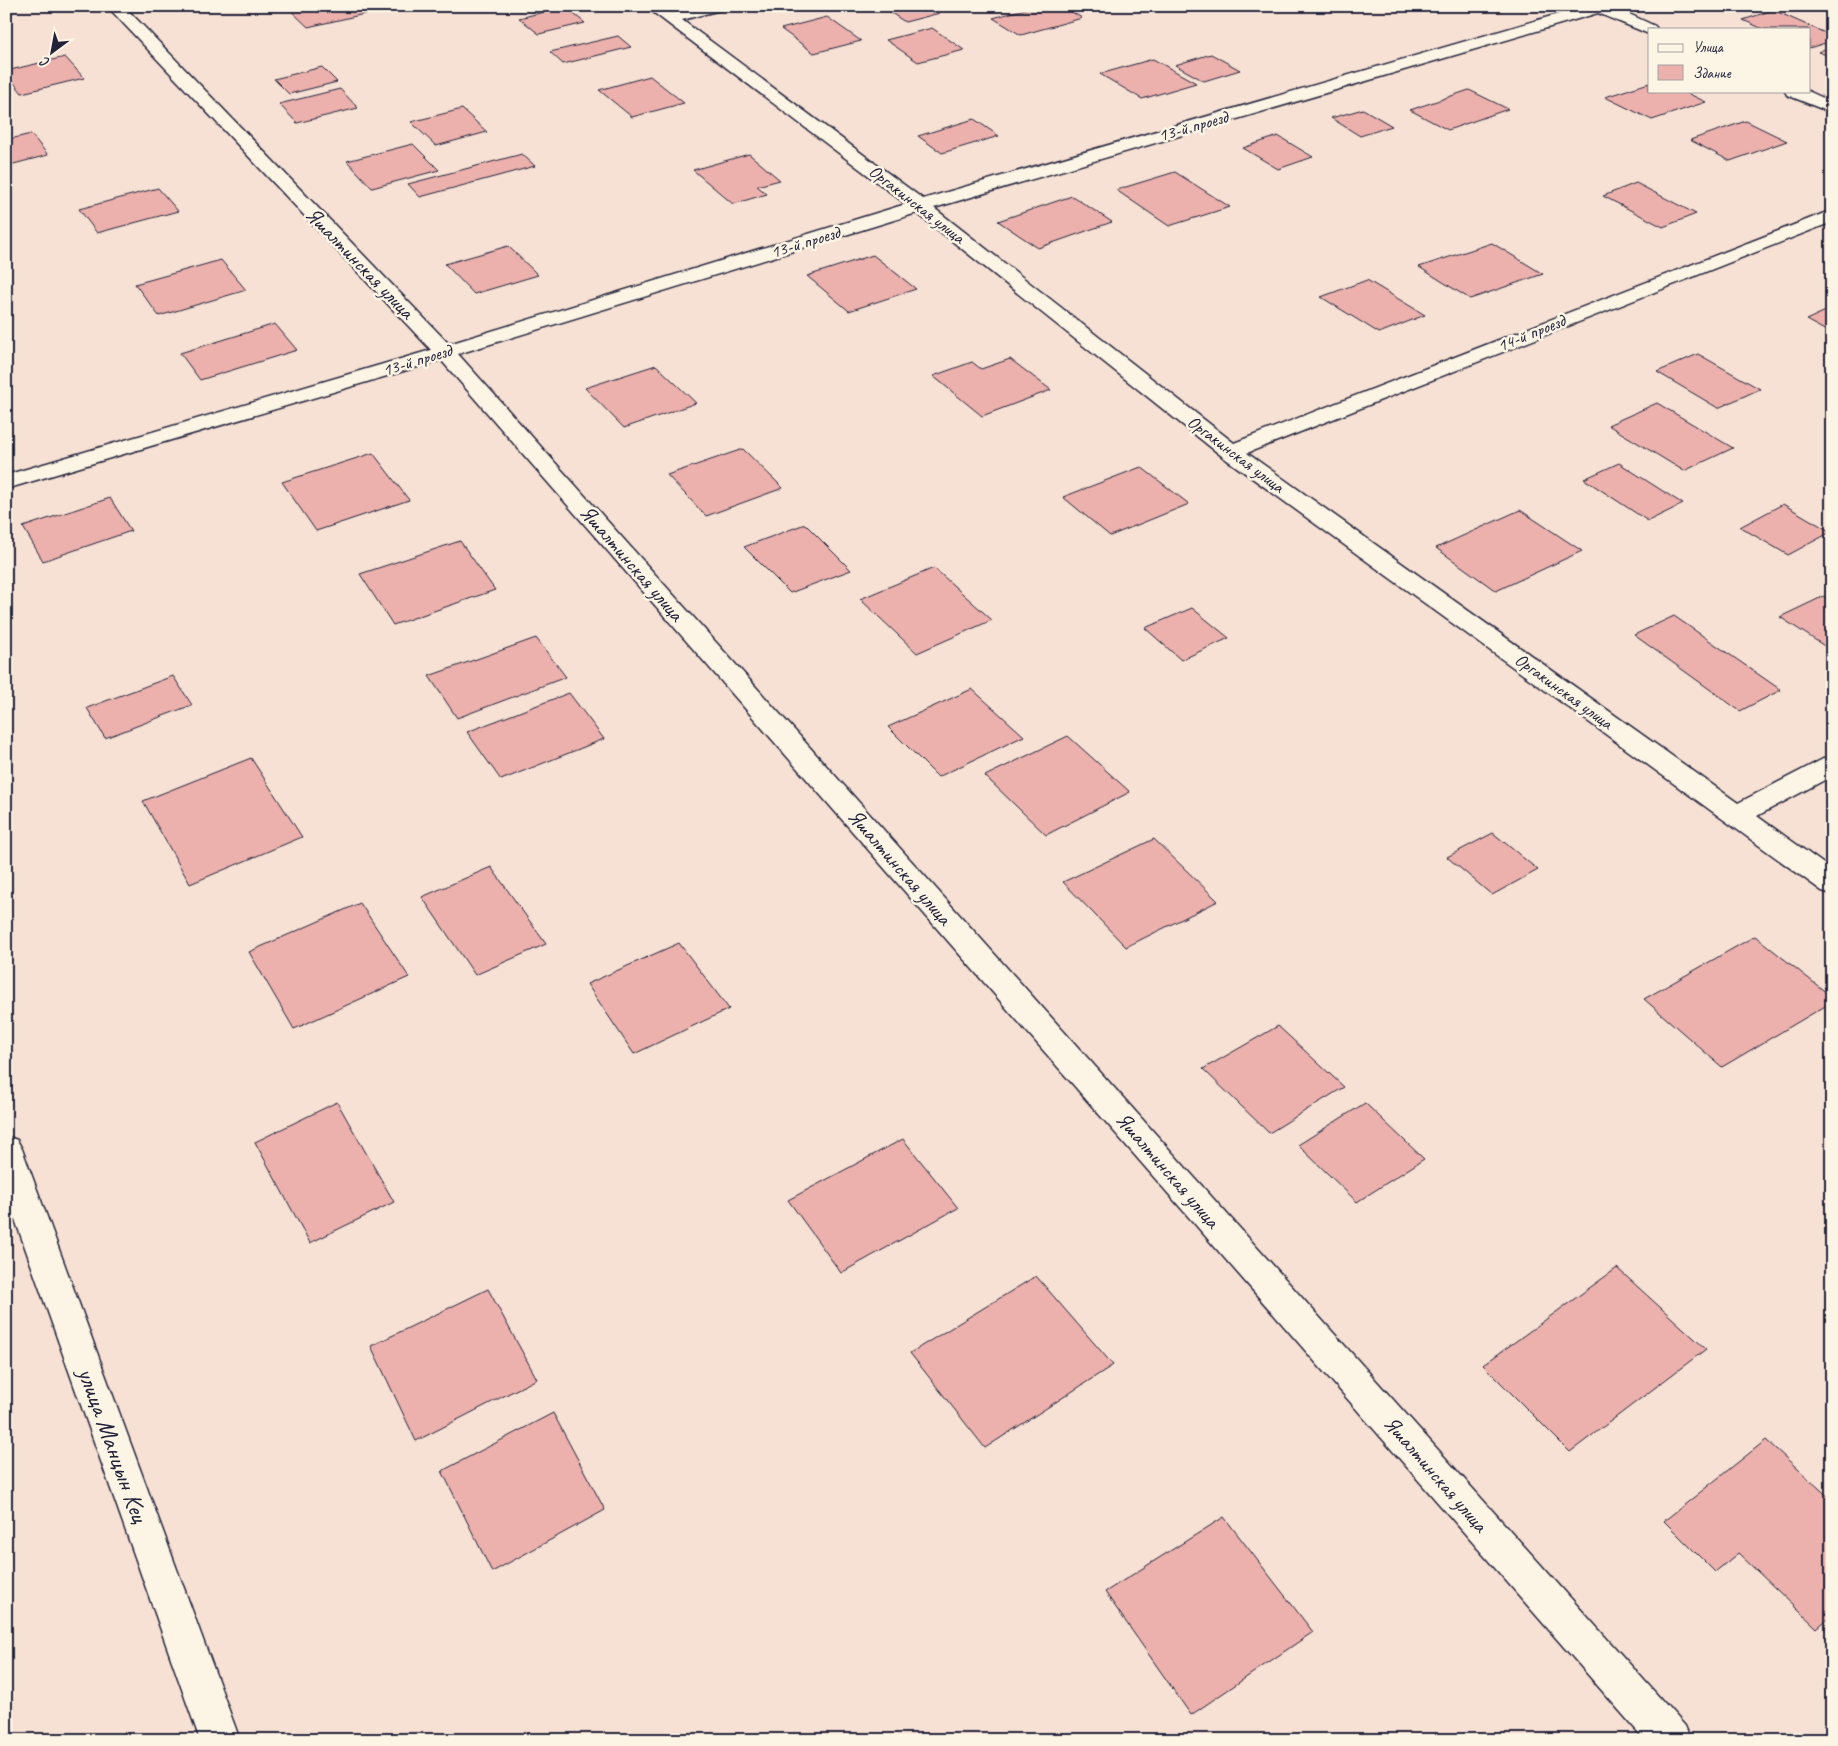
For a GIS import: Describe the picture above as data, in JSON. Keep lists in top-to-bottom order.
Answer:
{
  "streets": {
    "street": [
      "13-й проезд",
      "Оргакинская улица",
      "Яшалтинская улица",
      "14-й проезд",
      "улица Манцын Кец"
    ]
  },
  "crossings": [
    ["13-й проезд", "Оргакинская улица"],
    ["13-й проезд", "Яшалтинская улица"],
    ["Оргакинская улица", "14-й проезд"]
  ],
  "legend": ["Улица", "Здание"],
  "north": "bottom left"
}
